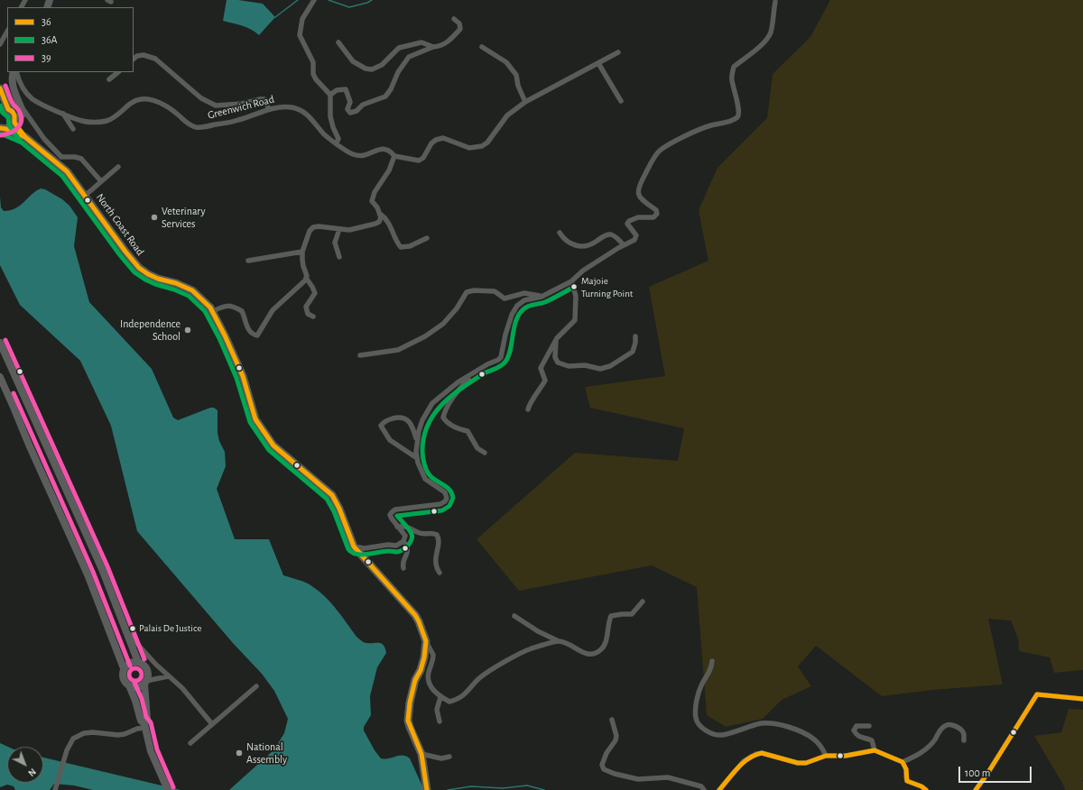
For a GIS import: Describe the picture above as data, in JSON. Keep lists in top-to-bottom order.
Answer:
{
  "streets": {
    "main road": ["North Coast Road"],
    "street": ["Greenwich Road"]
  },
  "places": [
    "Veterinary Services",
    "Majoie Turning Point",
    "Independence School",
    "Palais De Justice",
    "National Assembly"
  ],
  "lines": ["transit line 39", "transit line 36", "transit line 36A"],
  "legend": ["36", "36A", "39"],
  "scale_bar": "100 m",
  "north": "bottom right"
}
